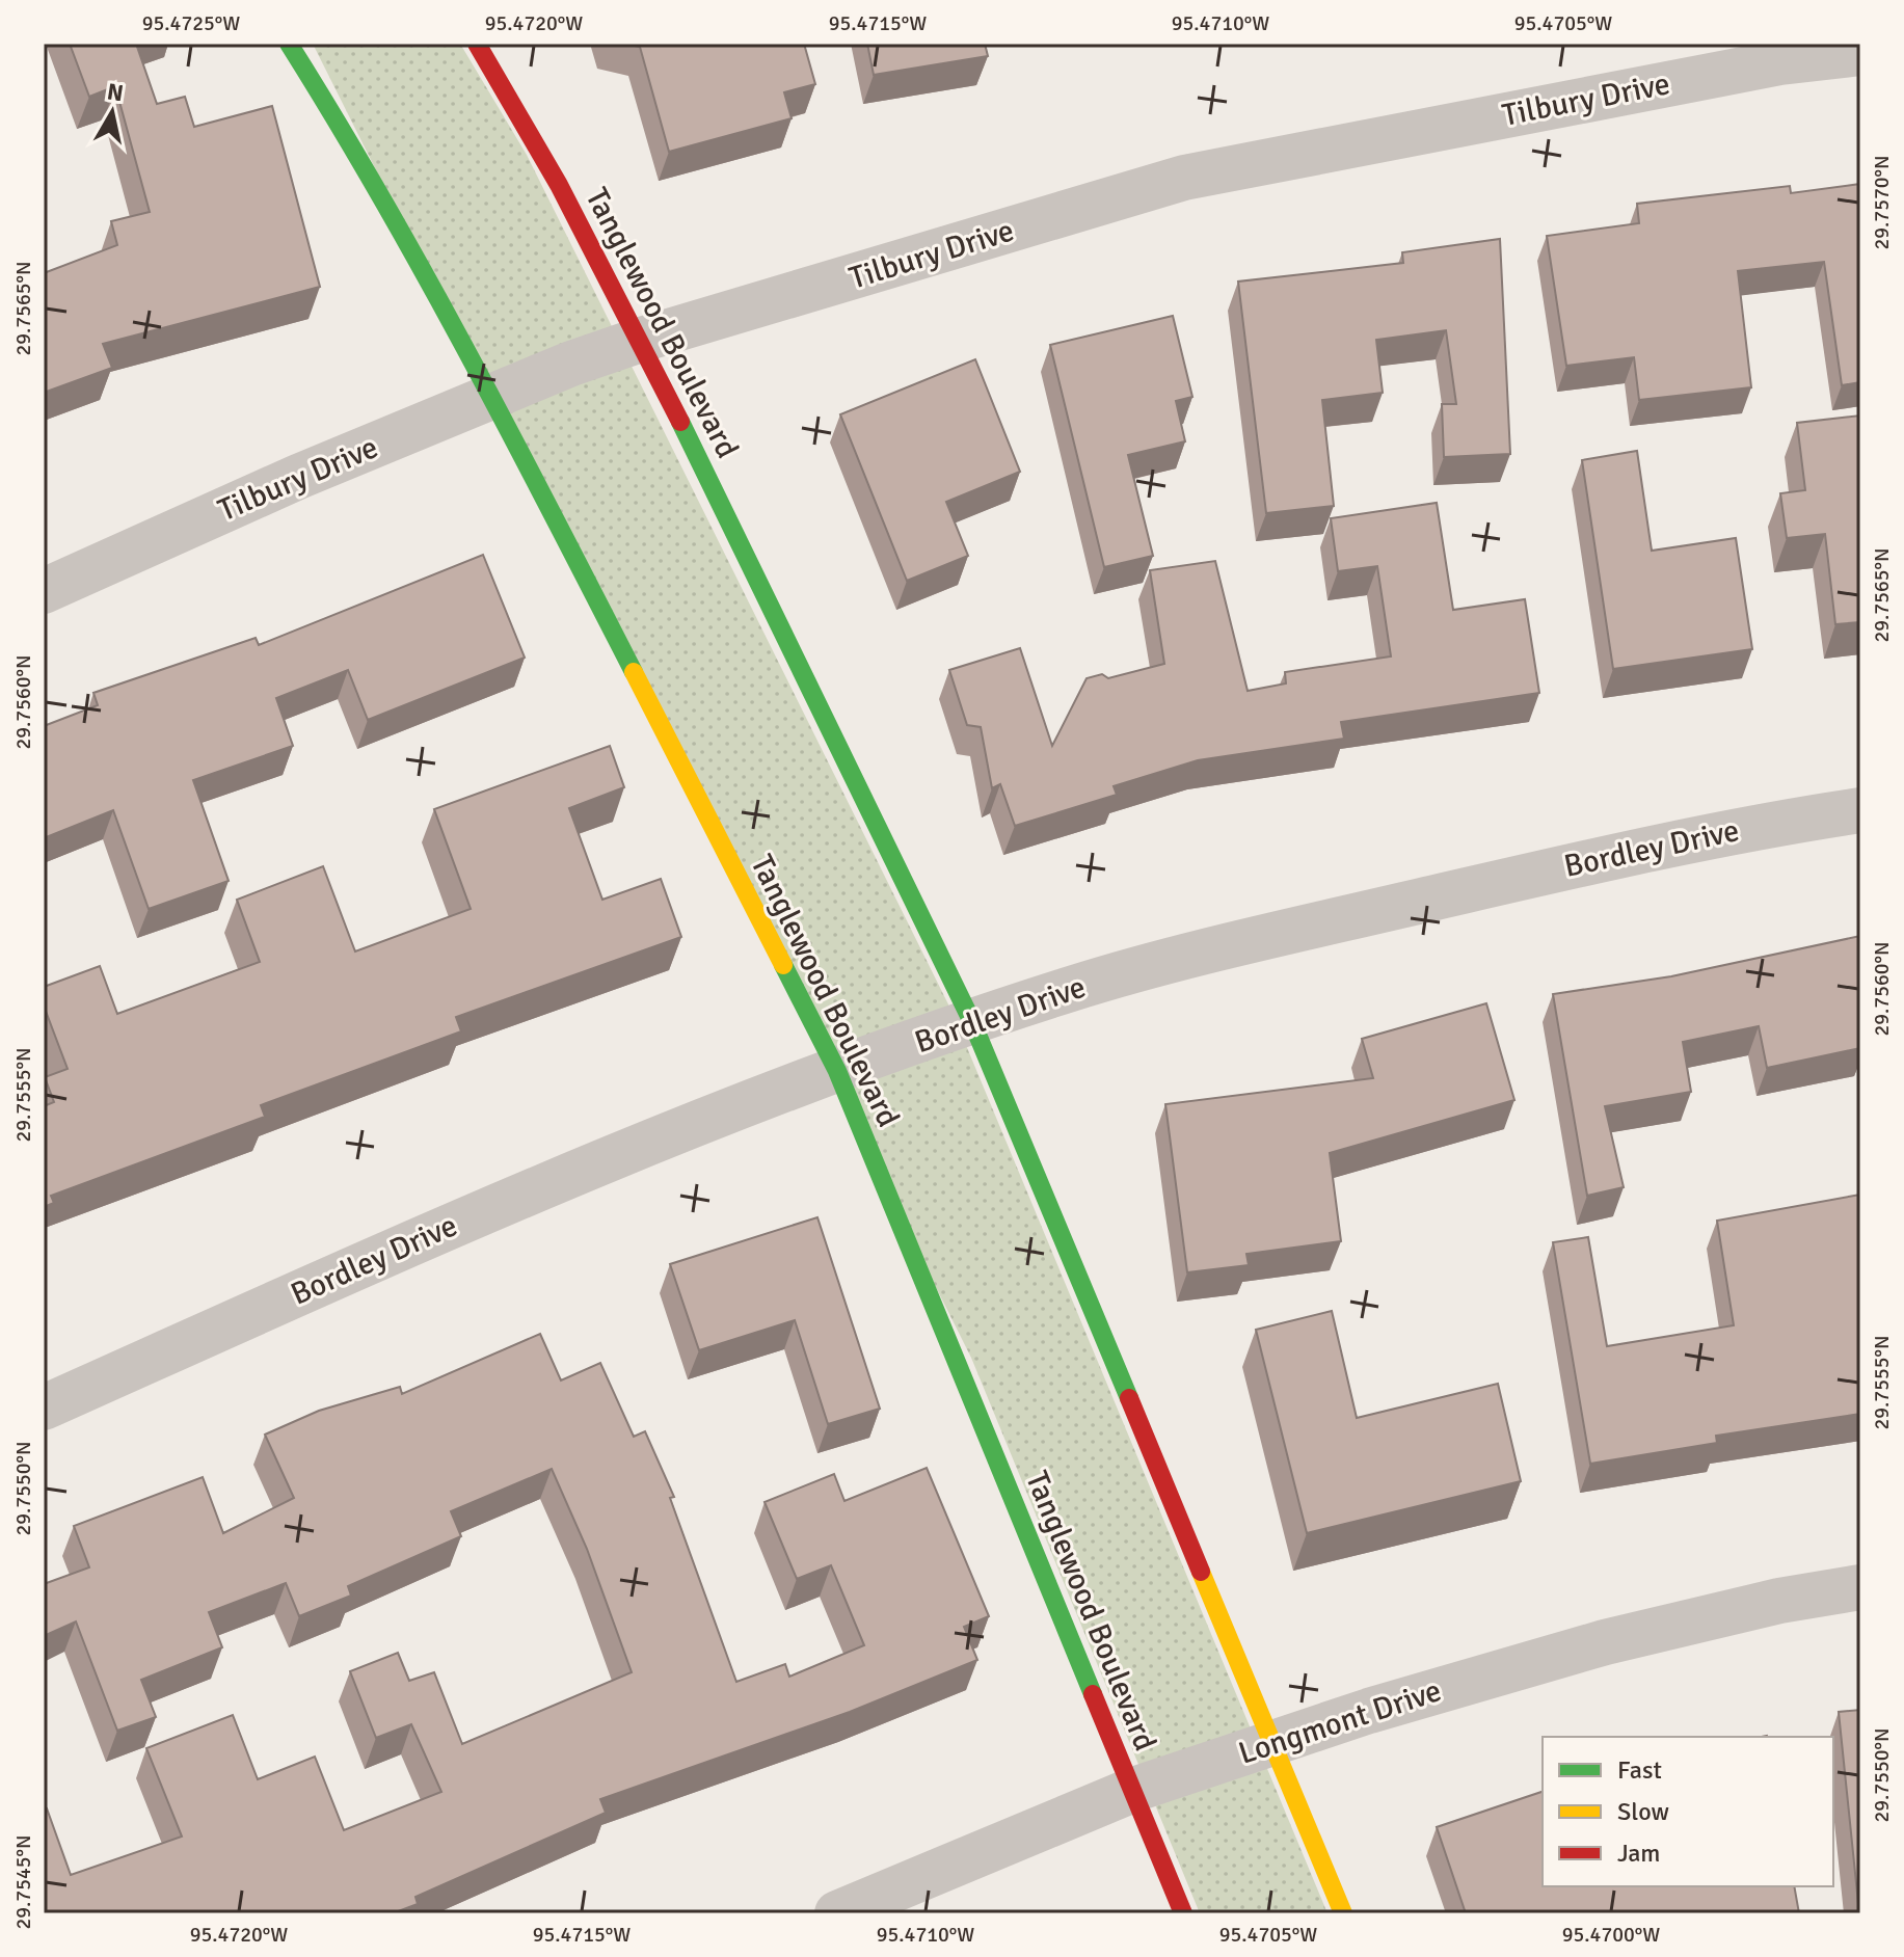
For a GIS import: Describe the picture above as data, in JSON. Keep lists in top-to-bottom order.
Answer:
{
  "streets": {
    "street": [
      "Tilbury Drive",
      "Tanglewood Boulevard",
      "Bordley Drive",
      "Longmont Drive"
    ]
  },
  "crossings": [
    ["Tilbury Drive", "Tanglewood Boulevard"],
    ["Tanglewood Boulevard", "Bordley Drive"],
    ["Tanglewood Boulevard", "Longmont Drive"]
  ],
  "legend": ["Fast", "Slow", "Jam"],
  "north": "top",
  "coordinates": [
    "95.4725°W",
    "95.4720°W",
    "95.4715°W",
    "95.4710°W",
    "95.4705°W",
    "29.7570°N",
    "29.7565°N",
    "29.7560°N",
    "29.7555°N",
    "29.7550°N",
    "29.7545°N",
    "95.4700°W"
  ]
}
